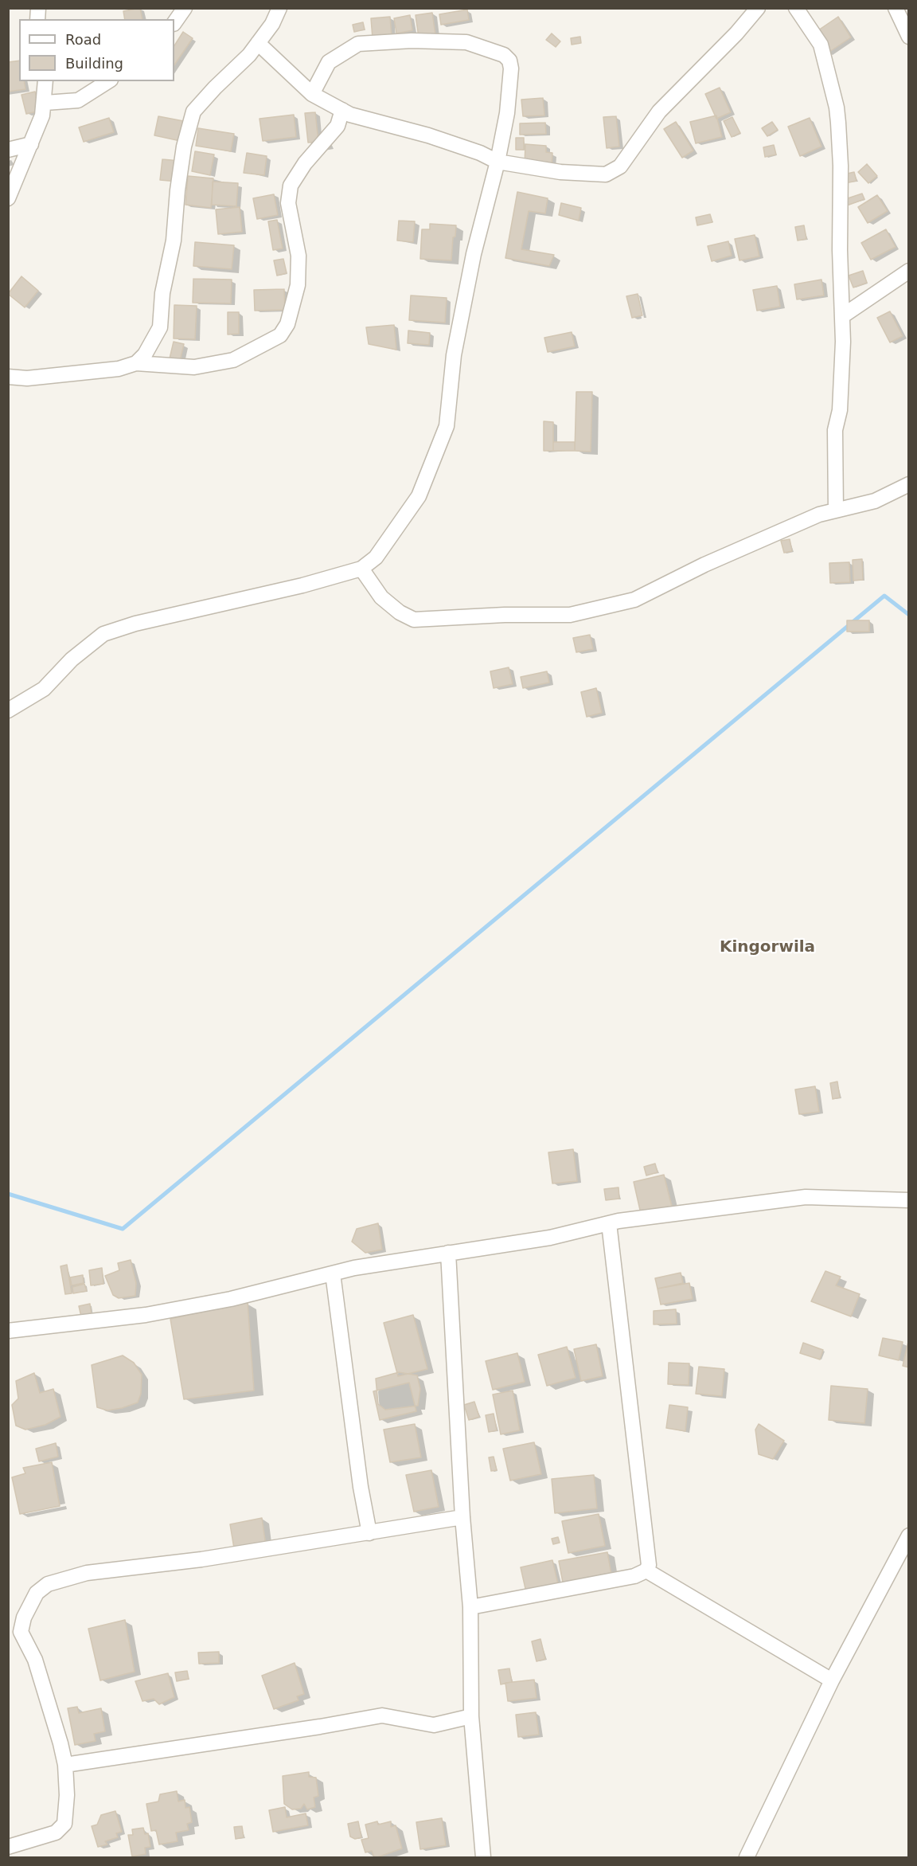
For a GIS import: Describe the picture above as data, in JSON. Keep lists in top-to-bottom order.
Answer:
{
  "districts": ["Kingorwila"],
  "legend": ["Road", "Building"]
}
